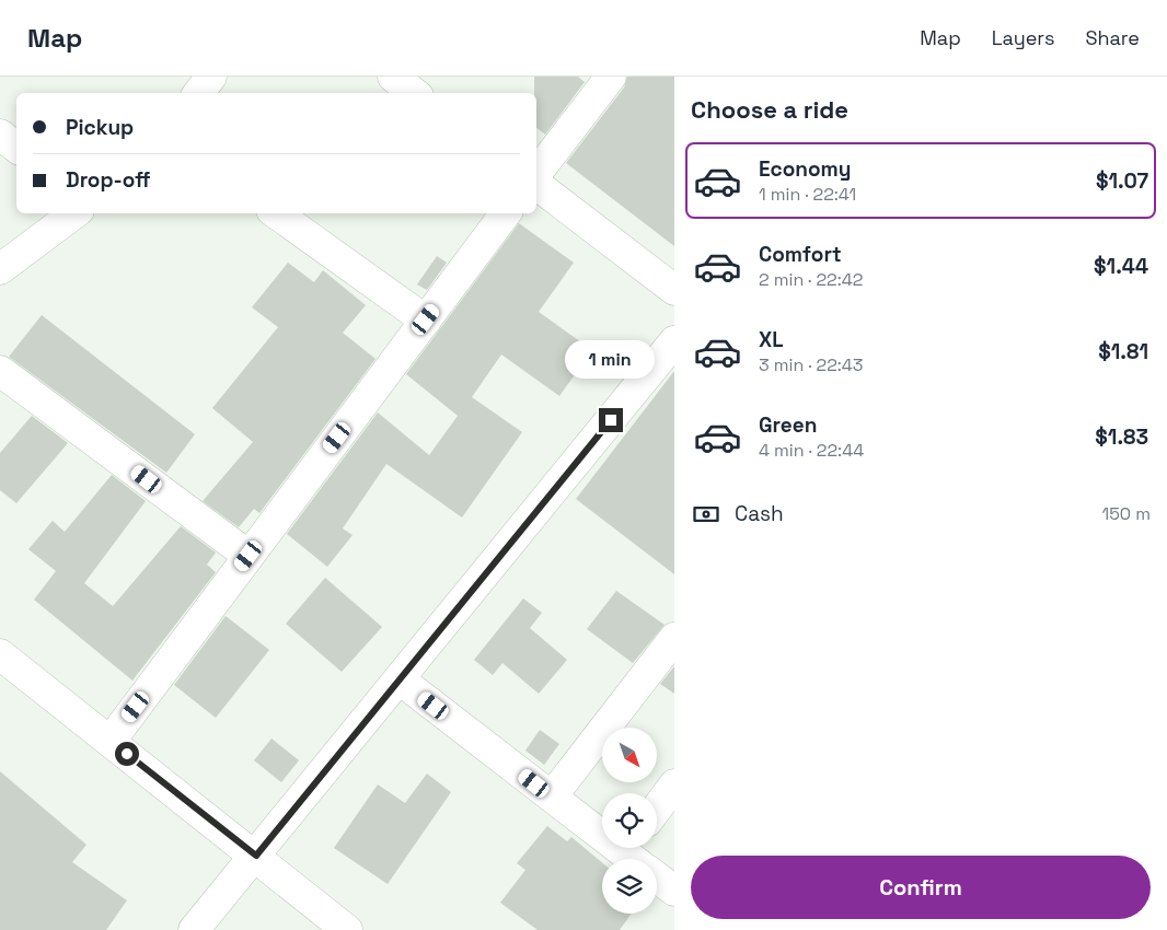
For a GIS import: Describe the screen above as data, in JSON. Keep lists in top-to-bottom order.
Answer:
{
  "north": "bottom right",
  "page": {
    "header": "Map",
    "nav": ["Map", "Layers", "Share"],
    "heading": "Choose a ride",
    "banner": ["Pickup", "Drop-off"],
    "list": [
      {
        "name": "Economy",
        "note": "1 min · 22:41",
        "value": "$1.07"
      },
      {
        "name": "Comfort",
        "note": "2 min · 22:42",
        "value": "$1.44"
      },
      {
        "name": "XL",
        "note": "3 min · 22:43",
        "value": "$1.81"
      },
      {
        "name": "Green",
        "note": "4 min · 22:44",
        "value": "$1.83"
      }
    ],
    "bubble": "1 min",
    "pay": ["Cash", "150 m"],
    "buttons": "Confirm"
  }
}
